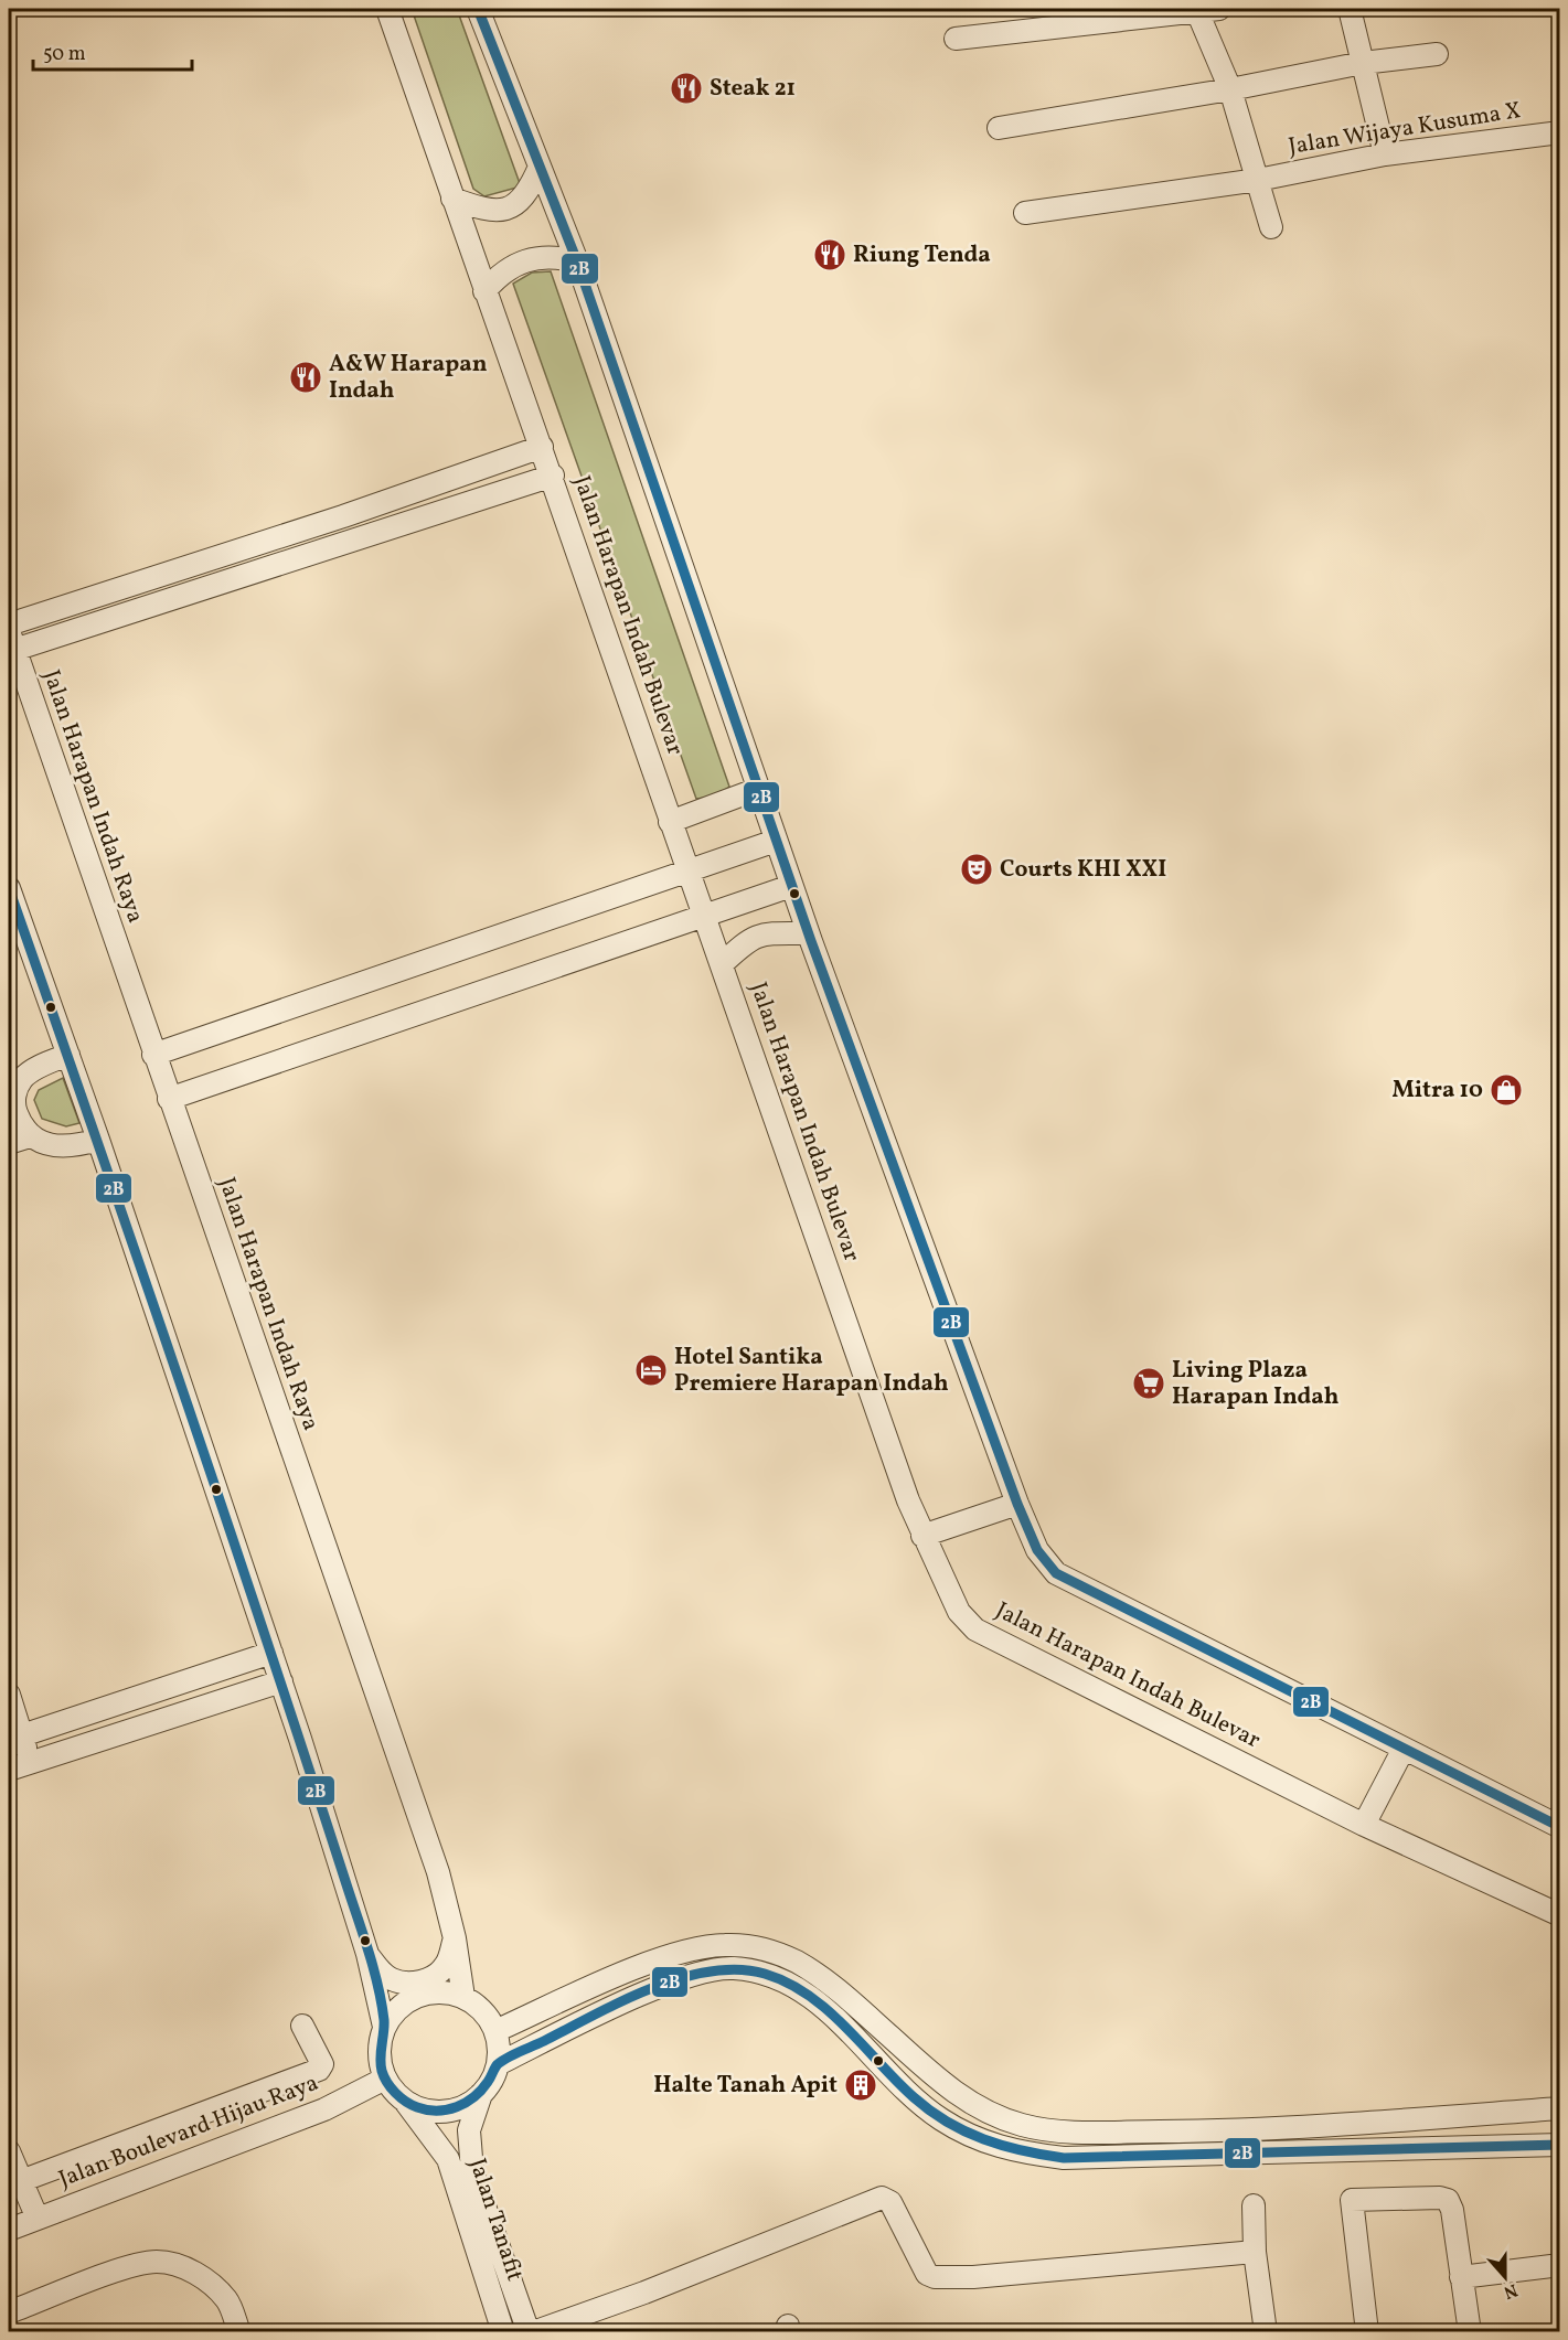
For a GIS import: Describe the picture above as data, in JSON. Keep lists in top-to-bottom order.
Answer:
{
  "streets": {
    "street": [
      "Jalan Wijaya Kusuma X",
      "Jalan Harapan Indah Bulevar",
      "Jalan Harapan Indah Raya",
      "Jalan Boulevard Hijau Raya",
      "Jalan Tanafit"
    ]
  },
  "crossings": [
    ["Jalan Harapan Indah Raya", "Jalan Boulevard Hijau Raya"],
    ["Jalan Harapan Indah Raya", "Jalan Tanafit"],
    ["Jalan Boulevard Hijau Raya", "Jalan Tanafit"]
  ],
  "places": {
    "restaurant": ["Steak 21", "Riung Tenda", "A&W Harapan Indah"],
    "theatre": ["Courts KHI XXI"],
    "shop": ["Mitra 10"],
    "hotel": ["Hotel Santika Premiere Harapan Indah"],
    "supermarket": ["Living Plaza Harapan Indah"],
    "building": ["Halte Tanah Apit"]
  },
  "lines": ["transit line 2B"],
  "scale_bar": "50 m",
  "north": "bottom"
}
